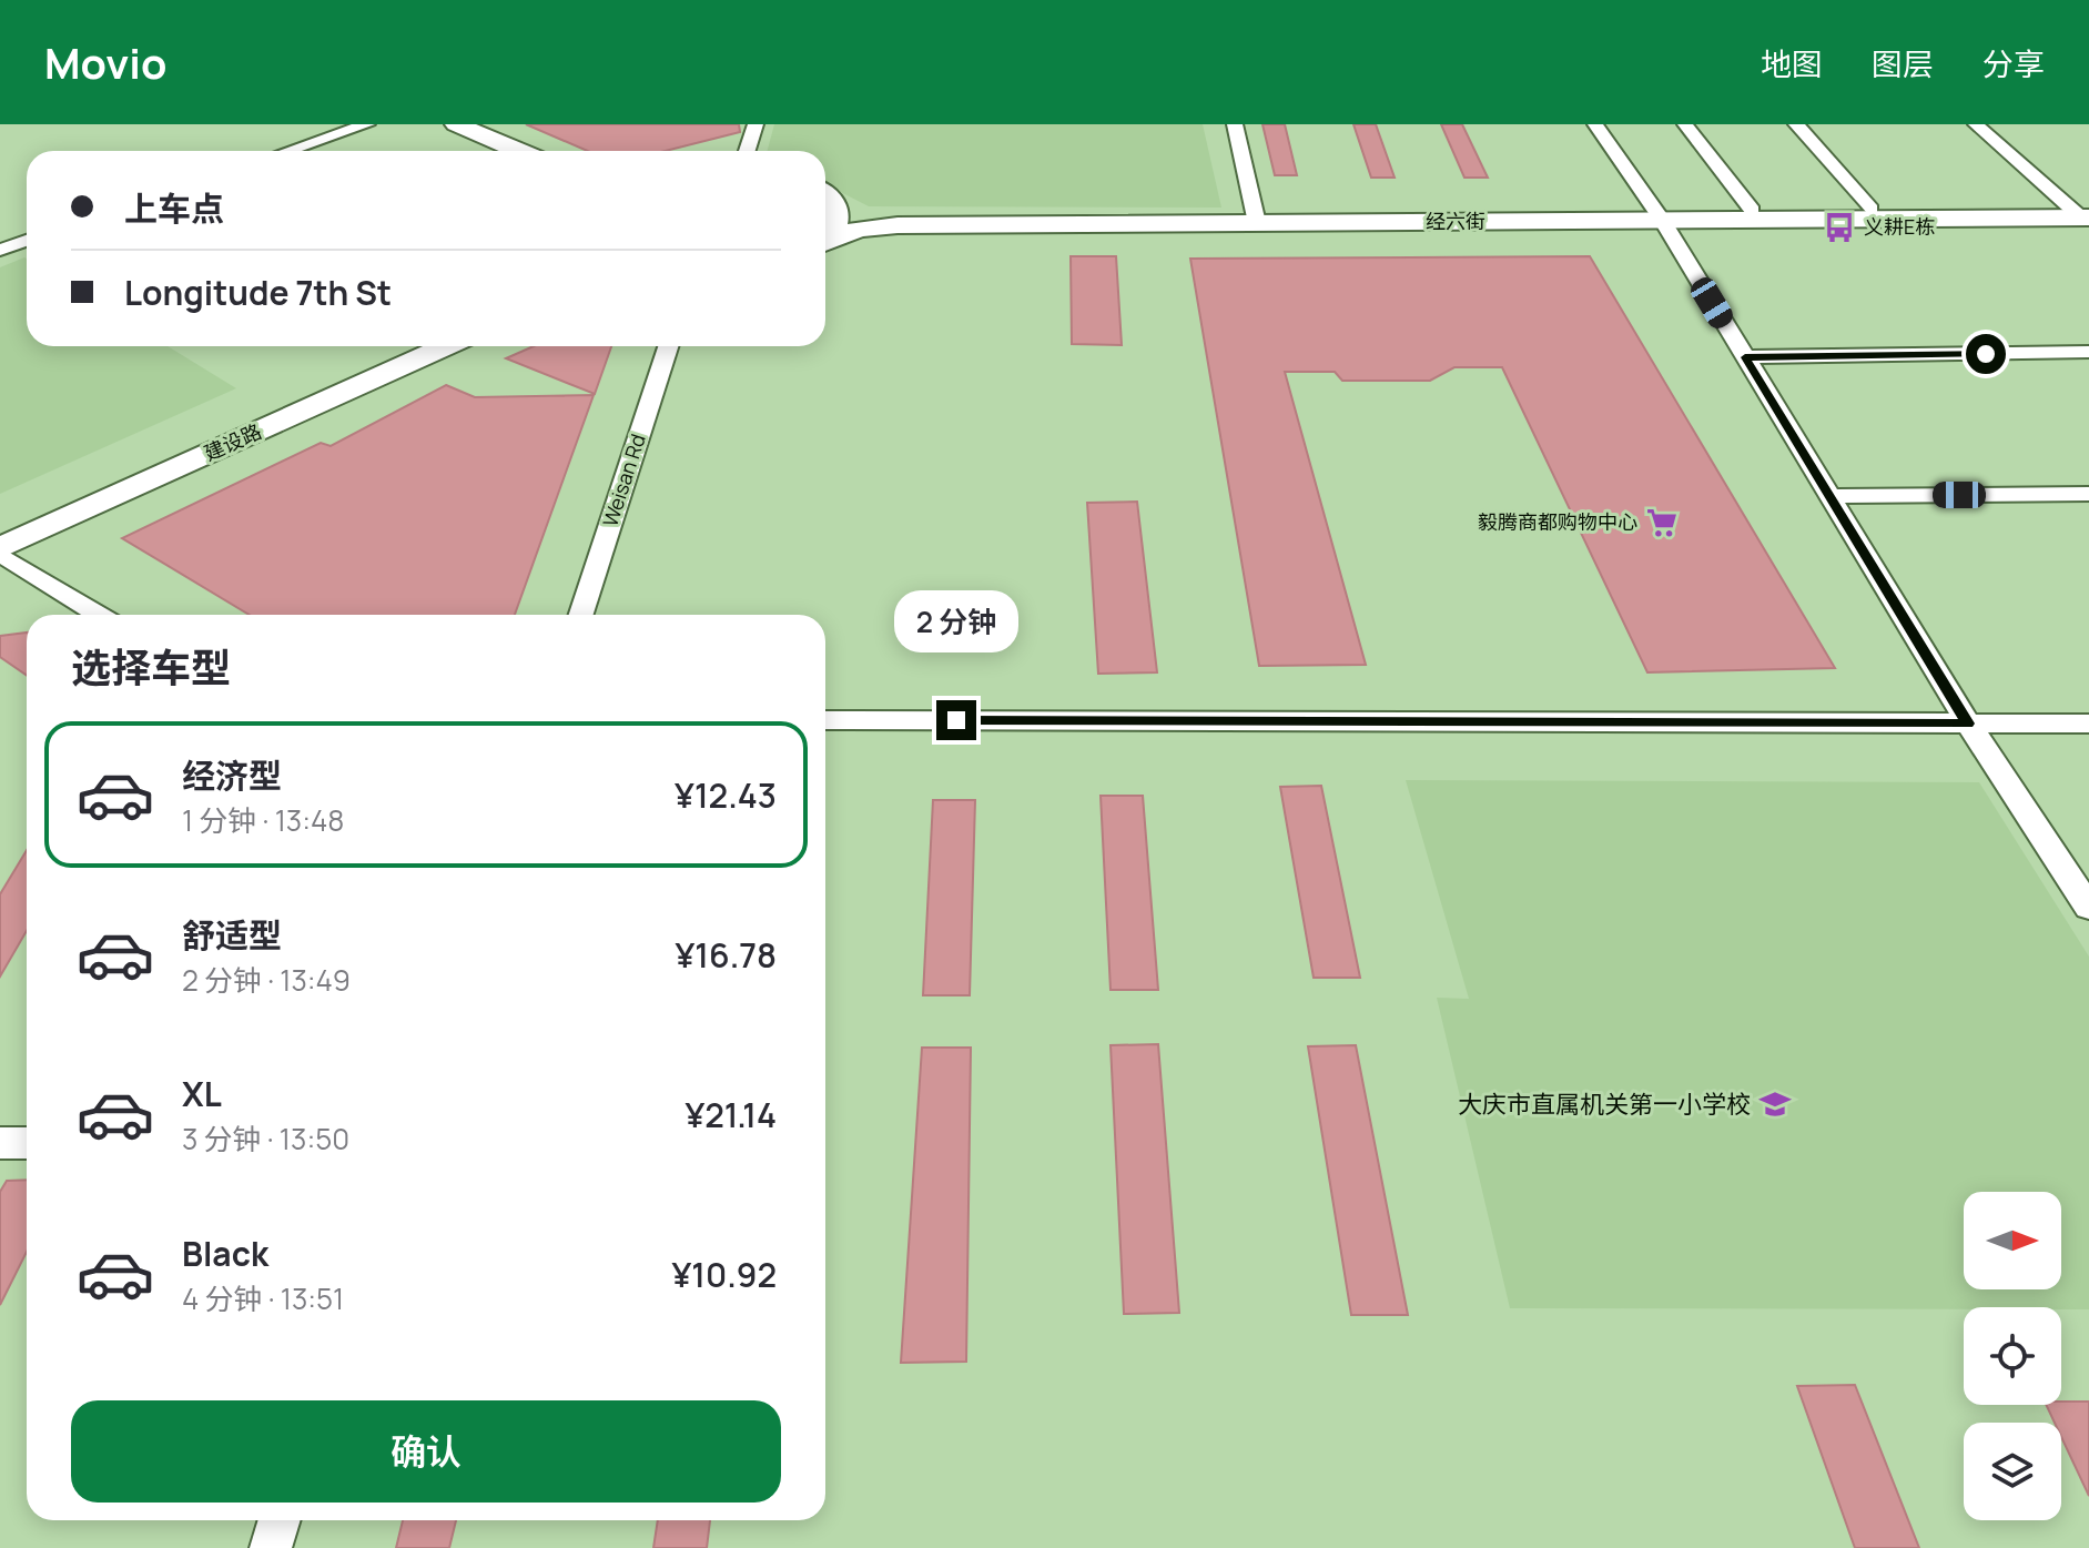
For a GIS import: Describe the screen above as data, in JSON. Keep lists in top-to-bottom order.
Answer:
{
  "streets": {
    "main road": ["经六街", "建设路"],
    "street": ["Weisan Rd"]
  },
  "places": {
    "bus stop": ["义耕E栋"],
    "supermarket": ["毅腾商都购物中心"],
    "school or university": ["大庆市直属机关第一小学校"]
  },
  "north": "right",
  "page": {
    "header": "Movio",
    "nav": ["地图", "图层", "分享"],
    "banner": ["上车点", "Longitude 7th St"],
    "bubble": "2 分钟",
    "heading": "选择车型",
    "list": [
      {
        "name": "经济型",
        "note": "1 分钟 · 13:48",
        "value": "¥12.43"
      },
      {
        "name": "舒适型",
        "note": "2 分钟 · 13:49",
        "value": "¥16.78"
      },
      {
        "name": "XL",
        "note": "3 分钟 · 13:50",
        "value": "¥21.14"
      },
      {
        "name": "Black",
        "note": "4 分钟 · 13:51",
        "value": "¥10.92"
      }
    ],
    "buttons": "确认"
  }
}
